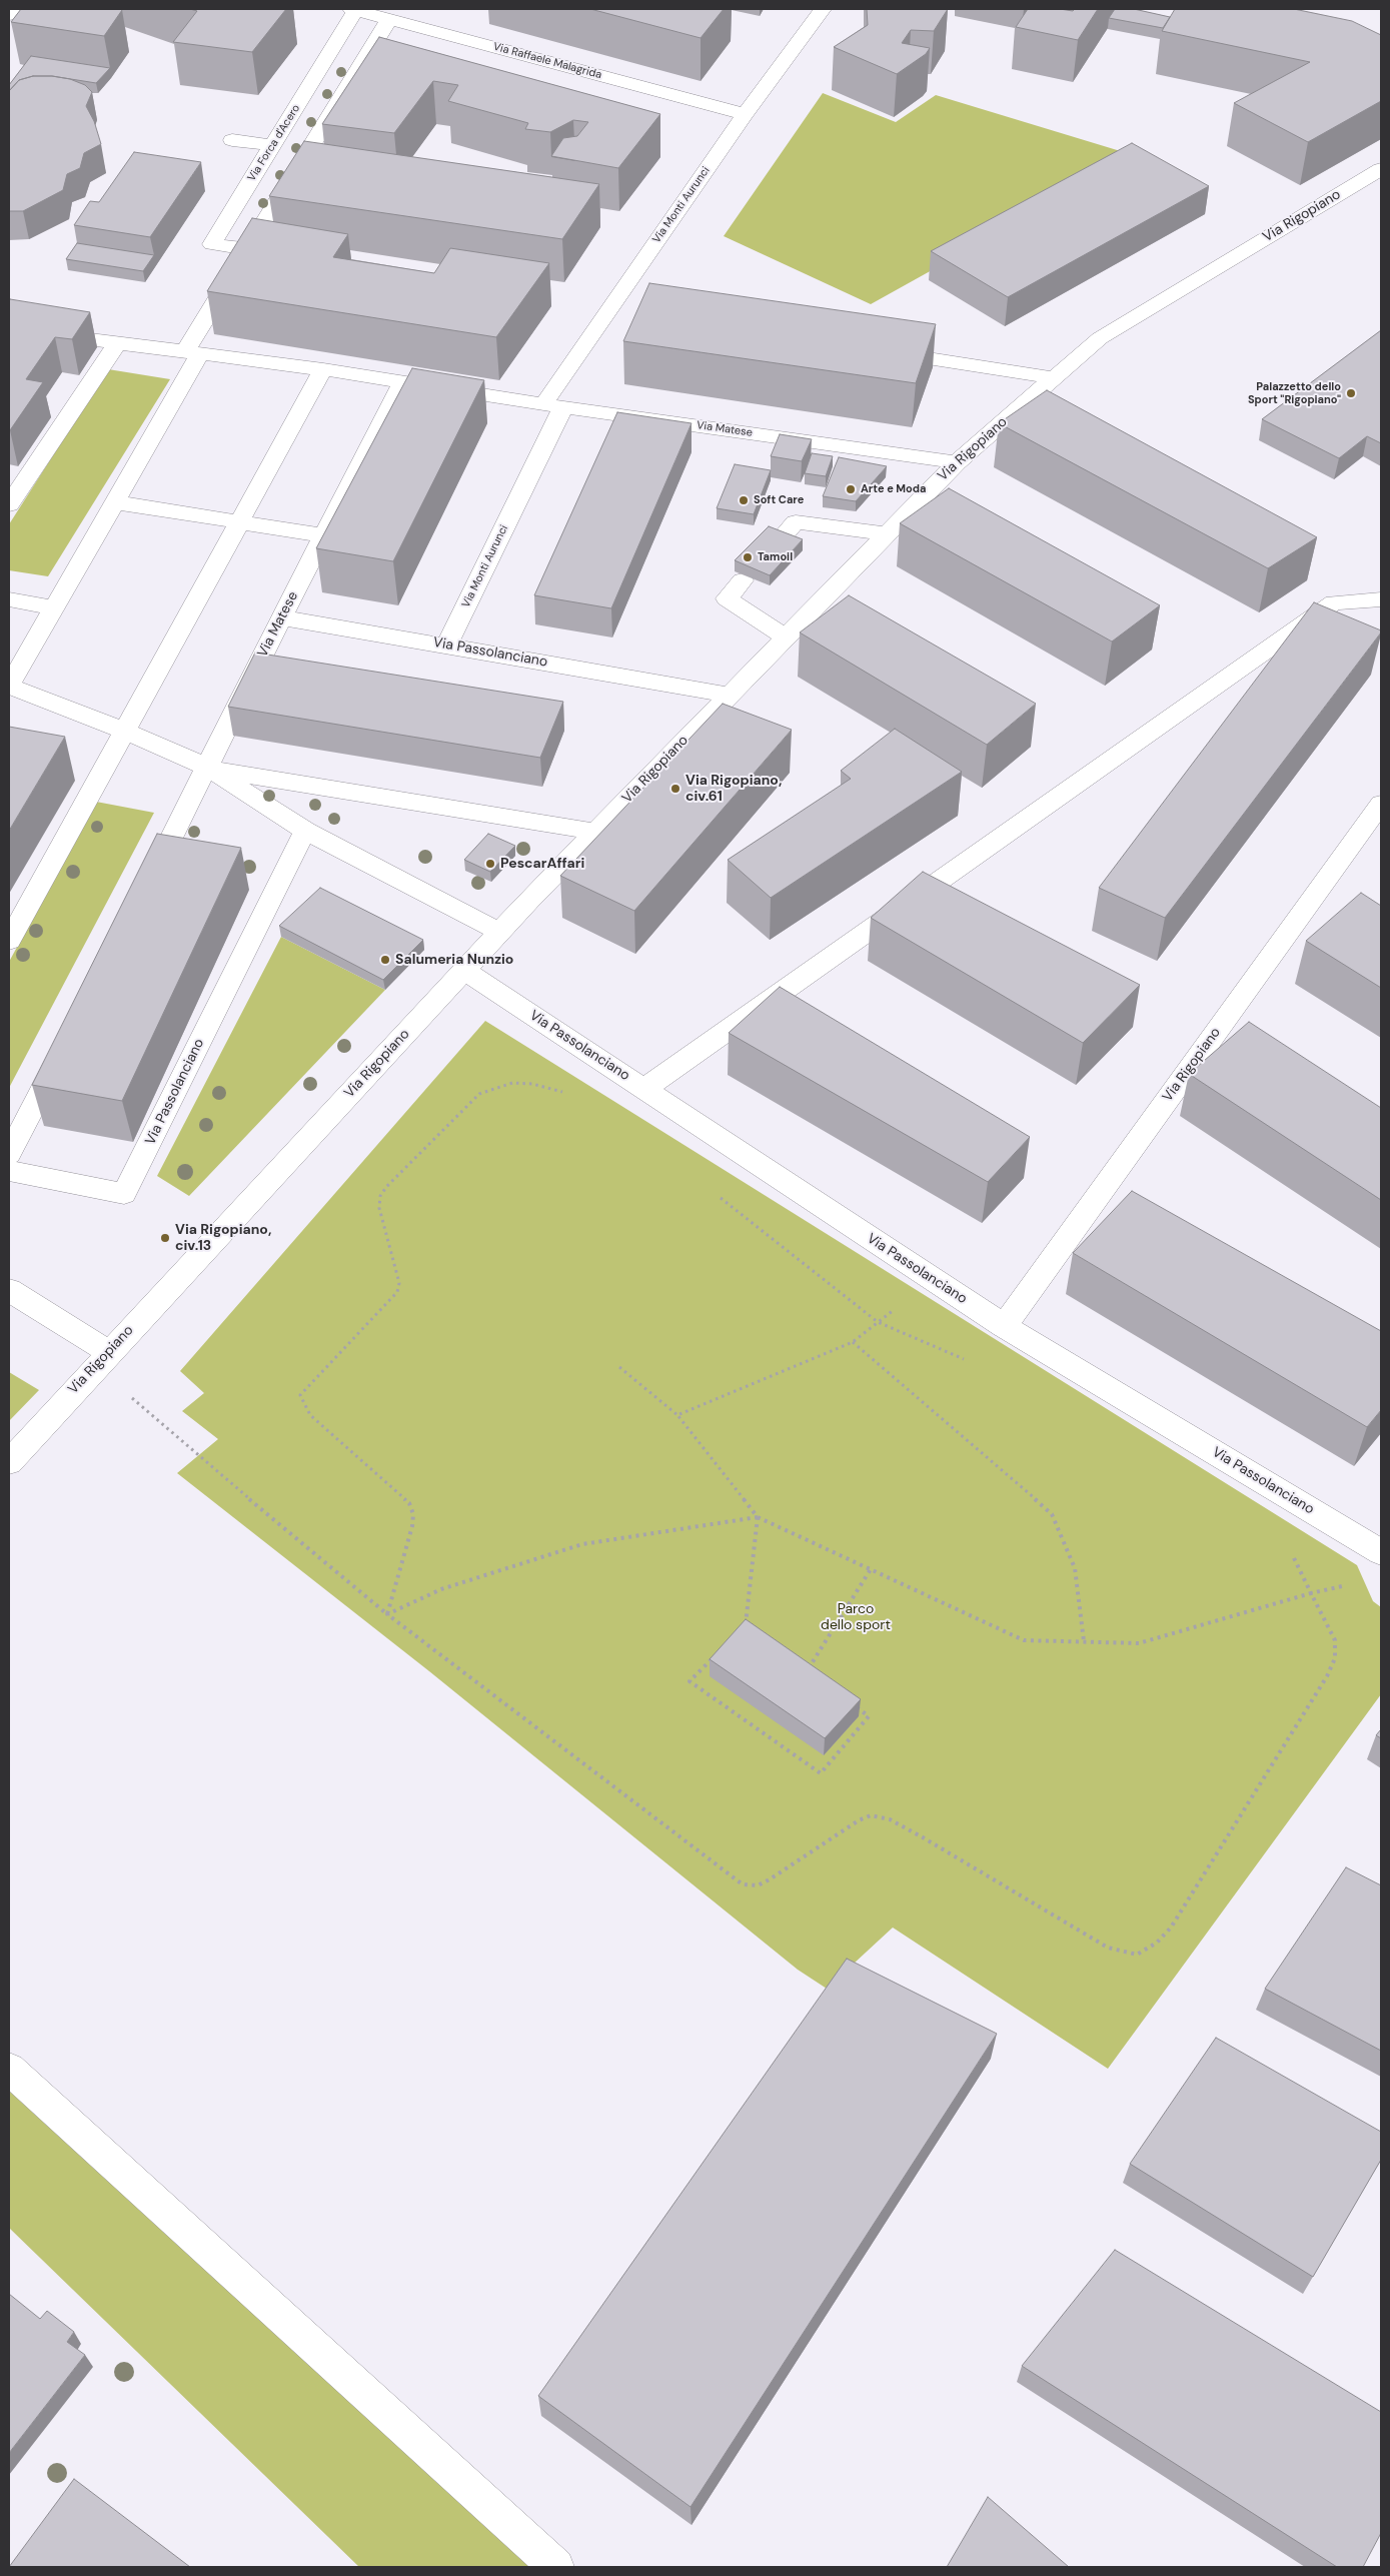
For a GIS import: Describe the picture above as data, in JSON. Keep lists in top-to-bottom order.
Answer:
{
  "streets": {
    "street": [
      "Via Raffaele Malagrida",
      "Via Forca d'Acero",
      "Via Monti Aurunci",
      "Via Rigopiano",
      "Via Matese",
      "Via Passolanciano"
    ]
  },
  "crossings": [
    ["Via Raffaele Malagrida", "Via Forca d'Acero"],
    ["Via Raffaele Malagrida", "Via Monti Aurunci"],
    ["Via Monti Aurunci", "Via Matese"],
    ["Via Monti Aurunci", "Via Passolanciano"],
    ["Via Rigopiano", "Via Matese"],
    ["Via Rigopiano", "Via Passolanciano"],
    ["Via Matese", "Via Passolanciano"]
  ],
  "parks": ["Parco dello sport"],
  "places": [
    "Palazzetto dello Sport \"Rigopiano\"",
    "Arte e Moda",
    "Soft Care",
    "Tamoil",
    "Via Rigopiano, civ.61",
    "PescarAffari",
    "Salumeria Nunzio",
    "Via Rigopiano, civ.13"
  ]
}
